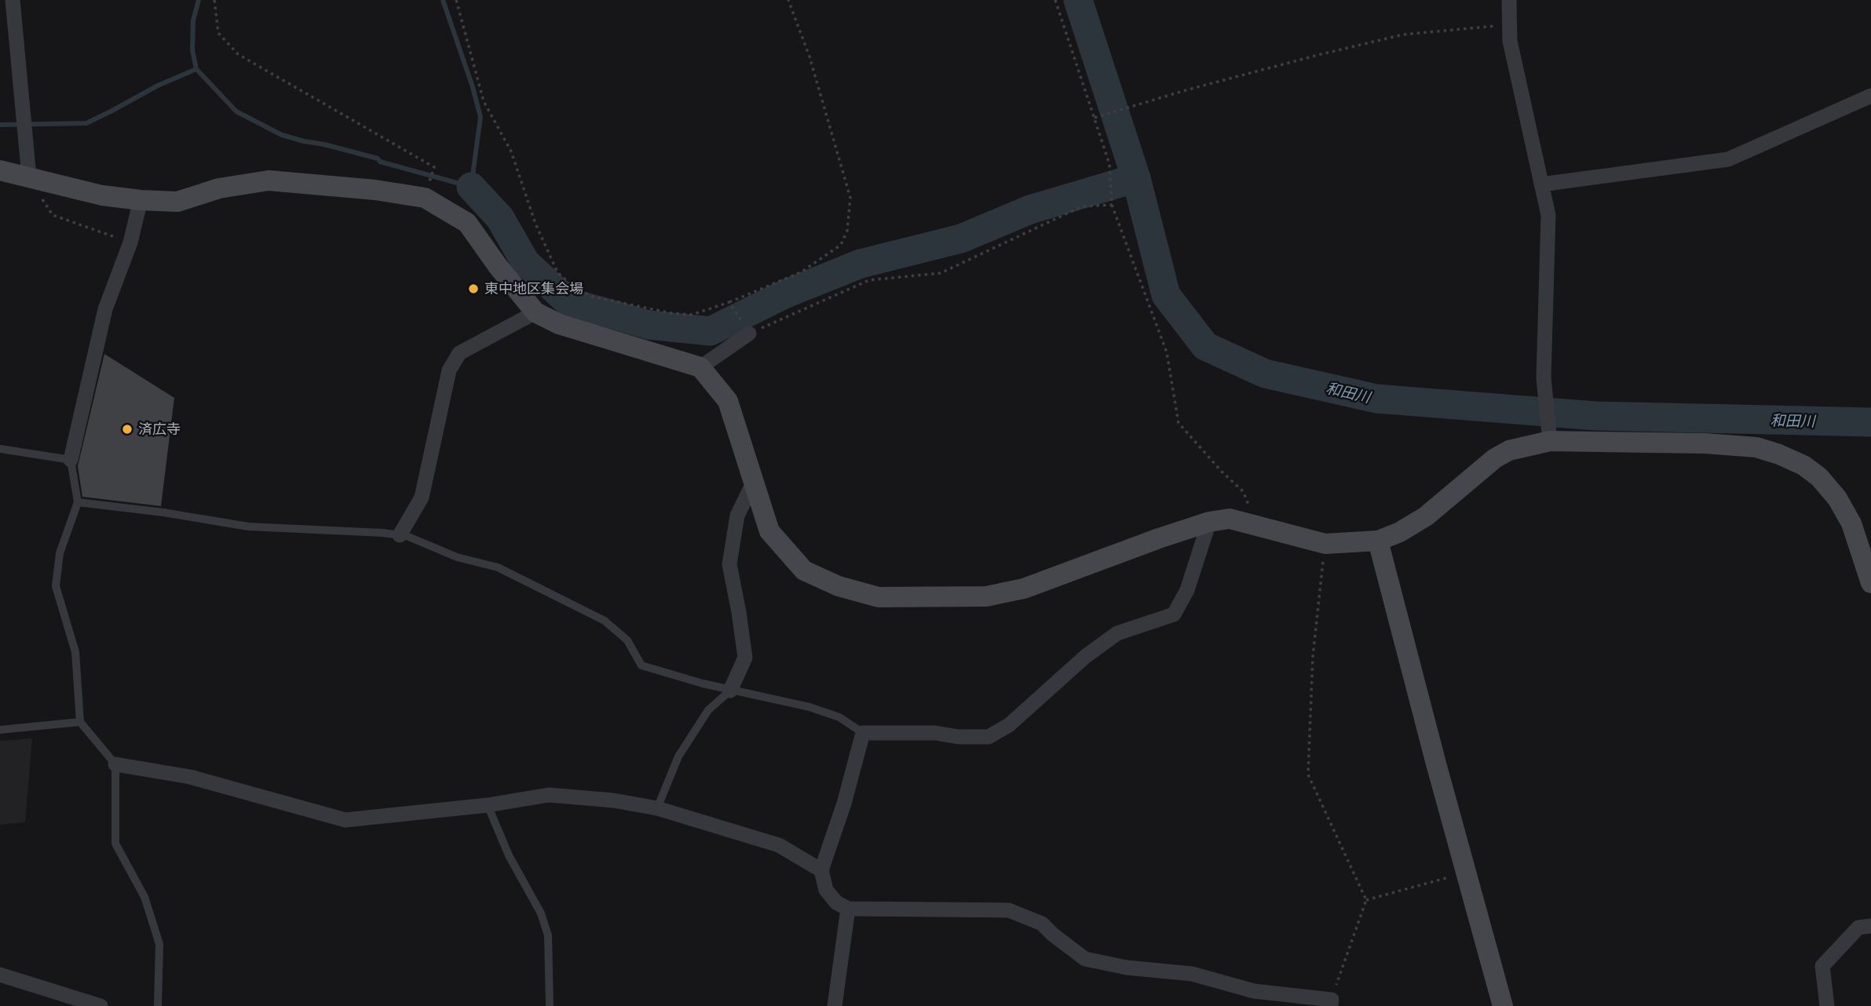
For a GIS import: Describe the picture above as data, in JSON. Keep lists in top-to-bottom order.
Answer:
{
  "water": ["和田川"],
  "places": ["東中地区集会場", "済広寺"]
}
